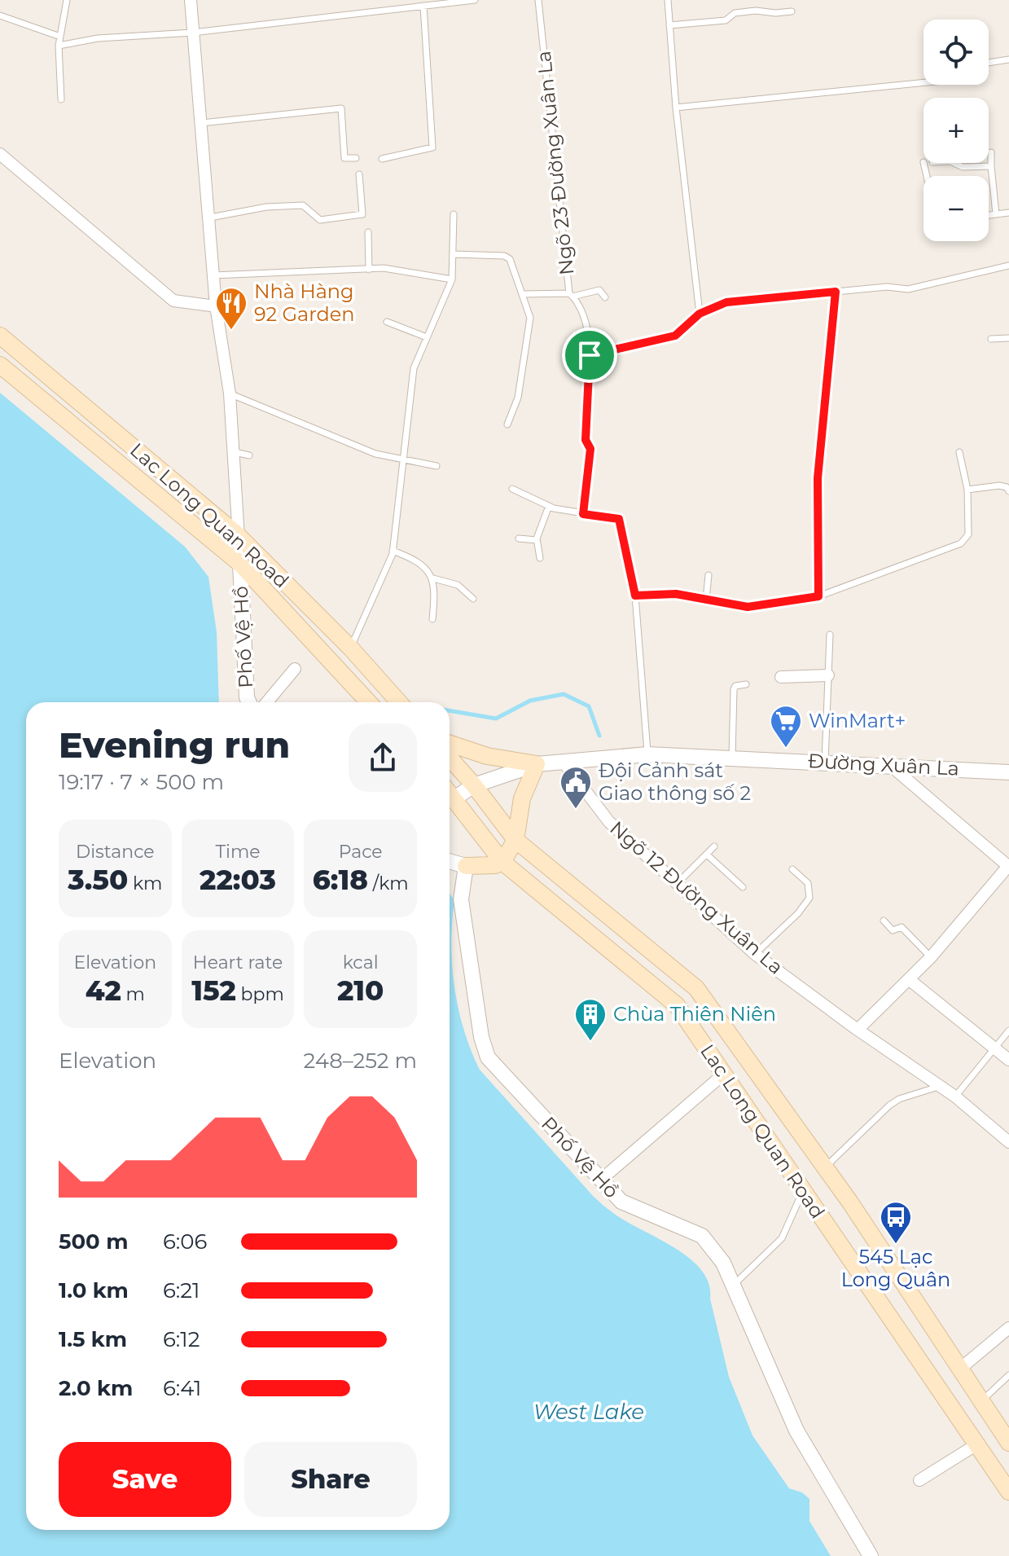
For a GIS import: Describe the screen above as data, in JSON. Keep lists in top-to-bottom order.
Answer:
{
  "streets": {
    "main road": ["Lac Long Quan Road"],
    "street": ["Phố Vệ Hồ", "Đường Xuân La", "Ngõ 12 Đường Xuân La"],
    "lane": ["Ngõ 23 Đường Xuân La"]
  },
  "crossings": [
    ["Lac Long Quan Road", "Phố Vệ Hồ"],
    ["Lac Long Quan Road", "Đường Xuân La"],
    ["Đường Xuân La", "Ngõ 12 Đường Xuân La"]
  ],
  "water": ["West Lake"],
  "places": {
    "restaurant": ["Nhà Hàng 92 Garden"],
    "supermarket": ["WinMart+"],
    "public building": ["Đội Cảnh sát Giao thông số 2"],
    "building": ["Chùa Thiên Niên"],
    "bus stop": ["545 Lạc Long Quân"]
  },
  "page": {
    "map_buttons": ["+", "−"],
    "heading": ["Evening run", "19:17 · 7 × 500 m"],
    "stats": [
      ["Distance", "3.50 km"],
      ["Time", "22:03"],
      ["Pace", "6:18 /km"],
      ["Elevation", "42 m"],
      ["Heart rate", "152 bpm"],
      ["kcal", "210"]
    ],
    "chart": ["Elevation", "248–252 m"],
    "list": [
      {
        "name": "500 m",
        "note": "6:06"
      },
      {
        "name": "1.0 km",
        "note": "6:21"
      },
      {
        "name": "1.5 km",
        "note": "6:12"
      },
      {
        "name": "2.0 km",
        "note": "6:41"
      }
    ],
    "buttons": ["Save", "Share"]
  }
}
